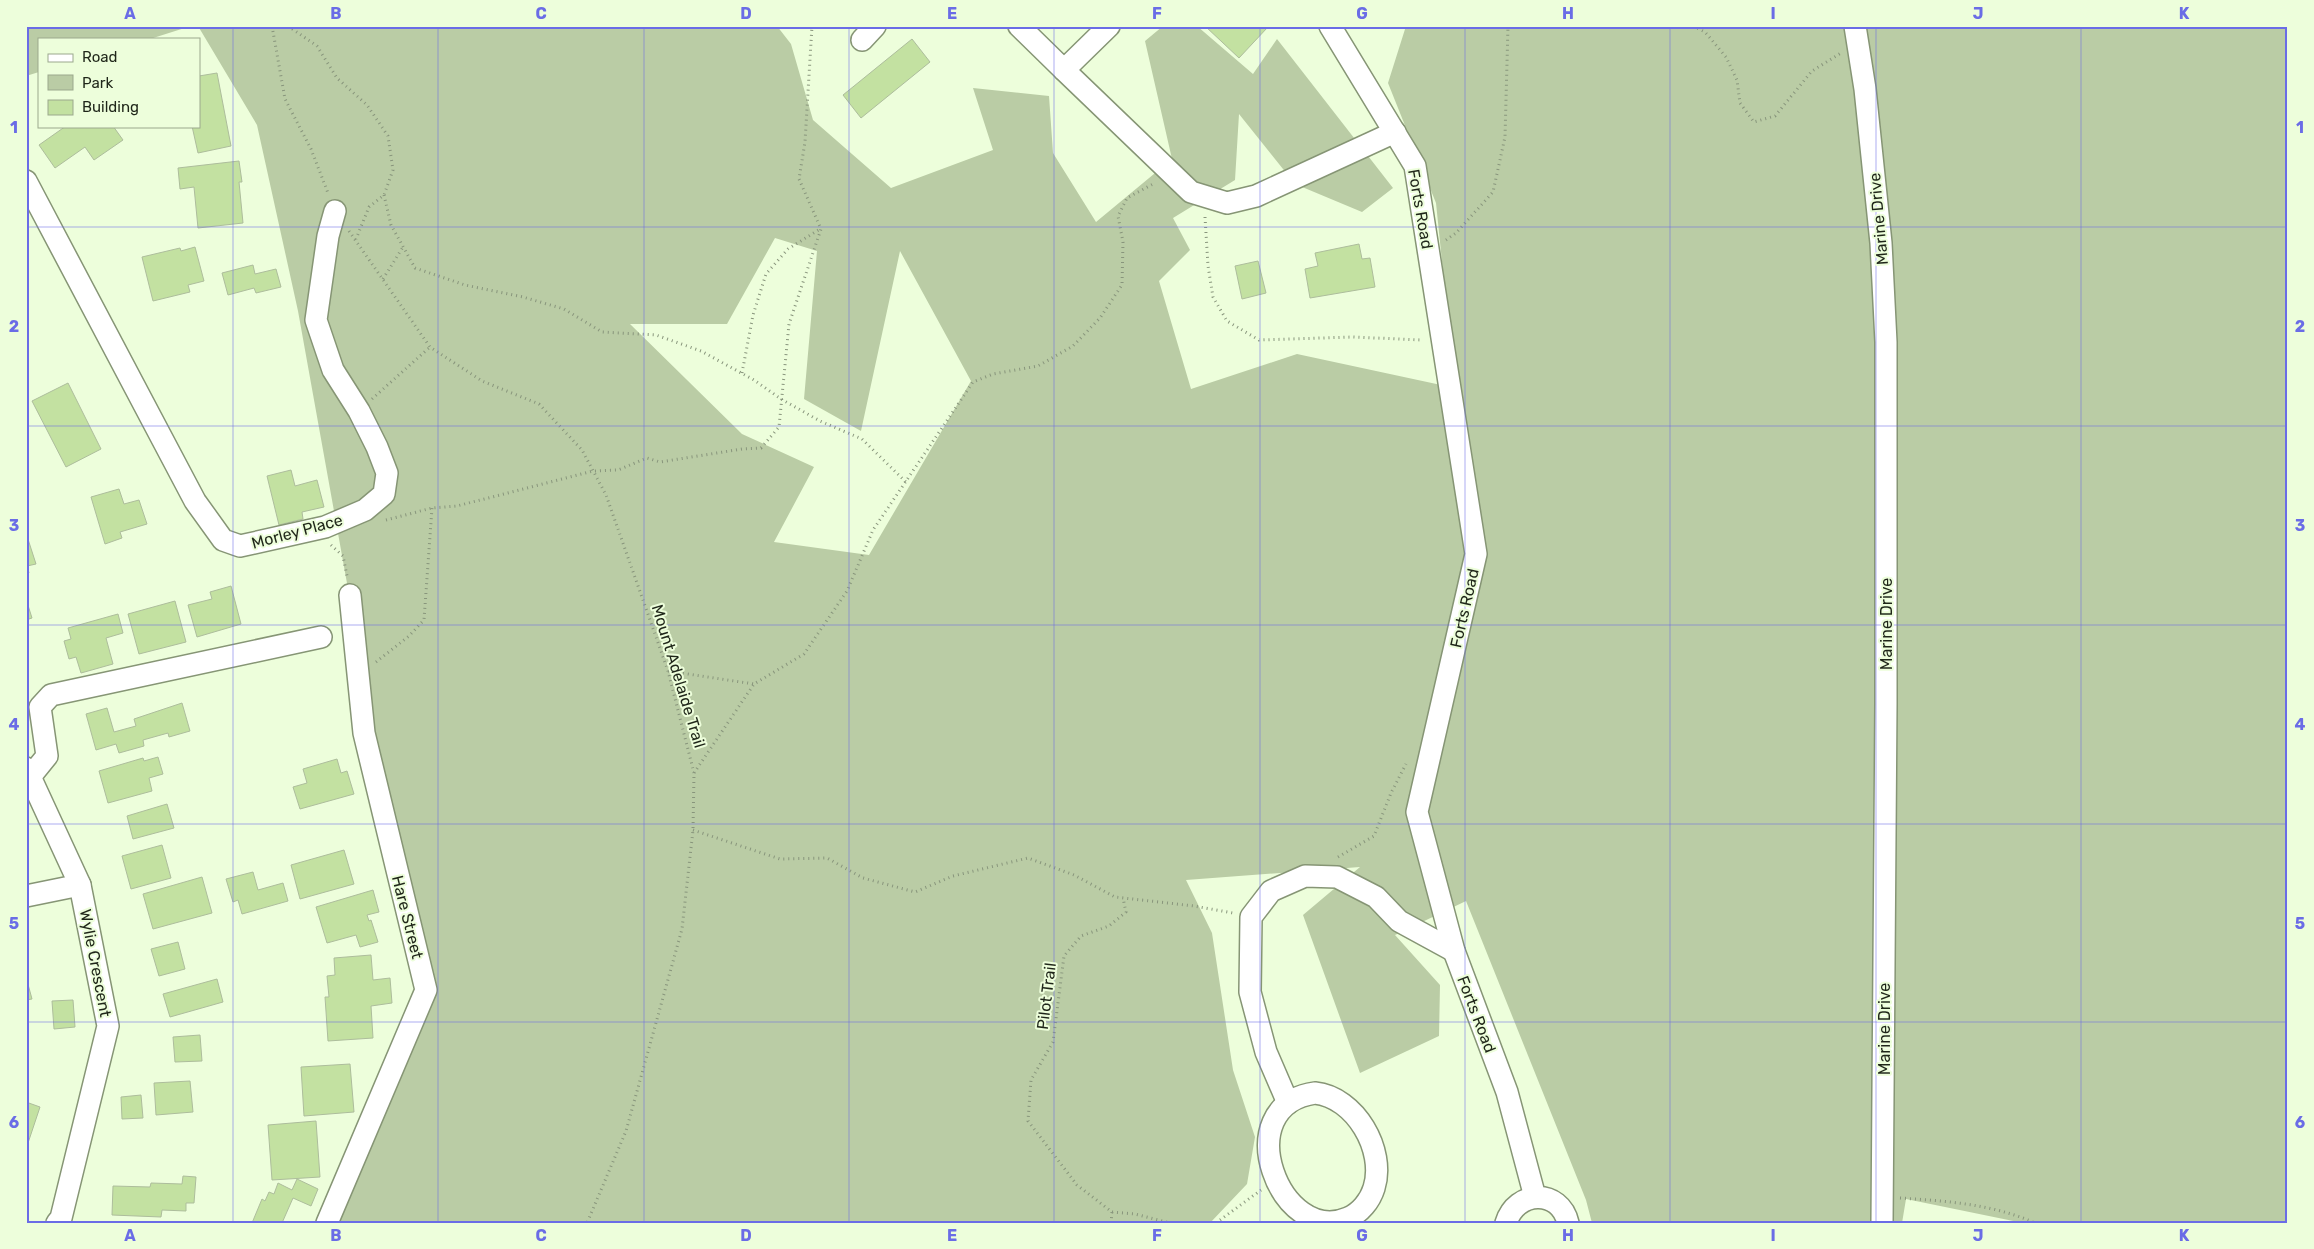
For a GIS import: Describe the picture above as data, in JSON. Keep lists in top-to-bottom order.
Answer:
{
  "streets": {
    "street": [
      "Forts Road",
      "Marine Drive",
      "Morley Place",
      "Hare Street",
      "Wylie Crescent"
    ],
    "path": ["Mount Adelaide Trail", "Pilot Trail"]
  },
  "crossings": [
    ["Morley Place", "Mount Adelaide Trail"]
  ],
  "legend": ["Road", "Park", "Building"],
  "grid": {
    "columns": [
      "A",
      "B",
      "C",
      "D",
      "E",
      "F",
      "G",
      "H",
      "I",
      "J",
      "K"
    ],
    "rows": [
      "1",
      "2",
      "3",
      "4",
      "5",
      "6"
    ]
  }
}
